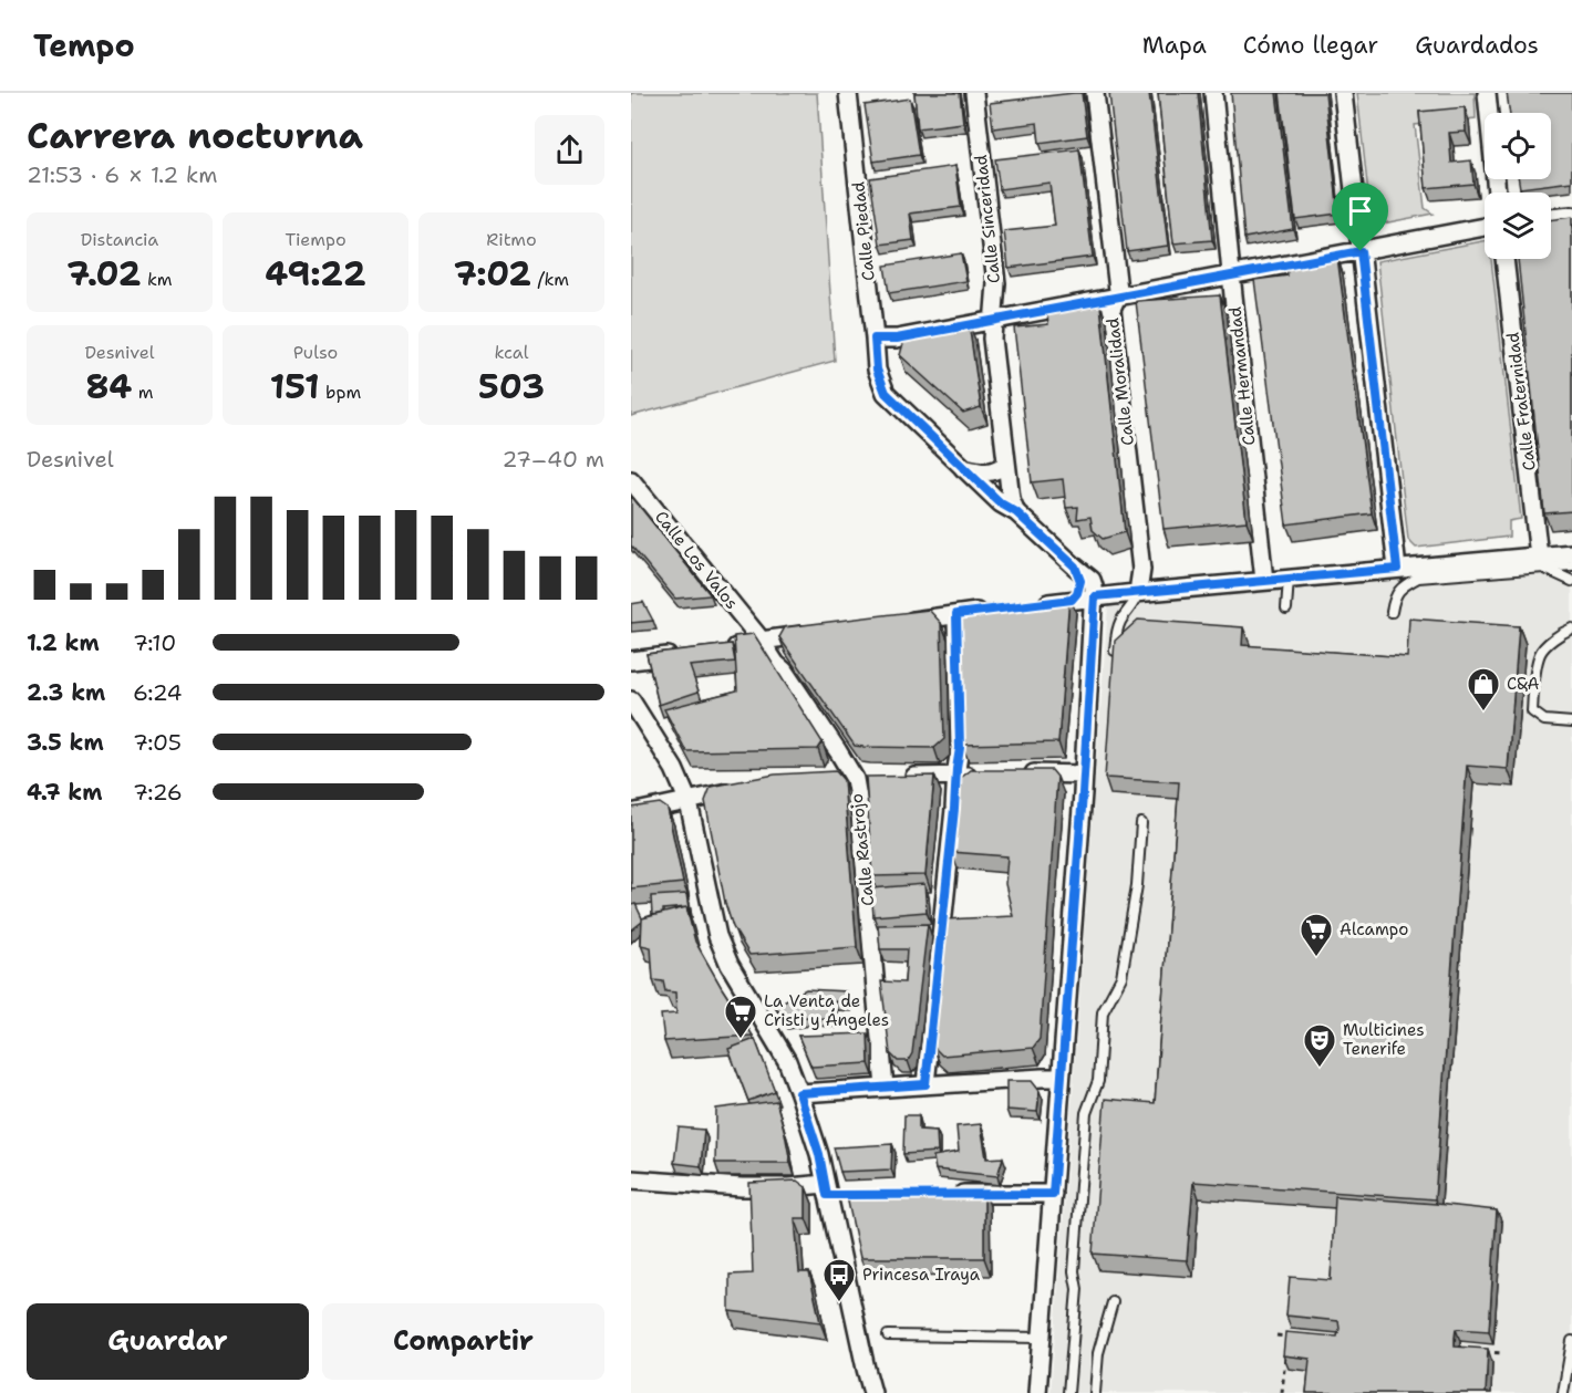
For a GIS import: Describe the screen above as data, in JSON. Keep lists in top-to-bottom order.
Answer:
{
  "streets": {
    "street": [
      "Calle Sinceridad",
      "Calle Piedad",
      "Calle Hermandad",
      "Calle Moralidad",
      "Calle Fraternidad",
      "Calle Los Valos",
      "Calle Rastrojo"
    ]
  },
  "crossings": [
    ["Calle Los Valos", "Calle Rastrojo"]
  ],
  "places": {
    "shop": ["C&A"],
    "supermarket": ["Alcampo", "La Venta de Cristi y Ángeles"],
    "theatre": ["Multicines Tenerife"],
    "bus stop": ["Princesa Iraya"]
  },
  "page": {
    "header": "Tempo",
    "nav": ["Mapa", "Cómo llegar", "Guardados"],
    "heading": ["Carrera nocturna", "21:53 · 6 × 1.2 km"],
    "stats": [
      ["Distancia", "7.02 km"],
      ["Tiempo", "49:22"],
      ["Ritmo", "7:02 /km"],
      ["Desnivel", "84 m"],
      ["Pulso", "151 bpm"],
      ["kcal", "503"]
    ],
    "chart": ["Desnivel", "27–40 m"],
    "list": [
      {
        "name": "1.2 km",
        "note": "7:10"
      },
      {
        "name": "2.3 km",
        "note": "6:24"
      },
      {
        "name": "3.5 km",
        "note": "7:05"
      },
      {
        "name": "4.7 km",
        "note": "7:26"
      }
    ],
    "buttons": ["Guardar", "Compartir"]
  }
}
